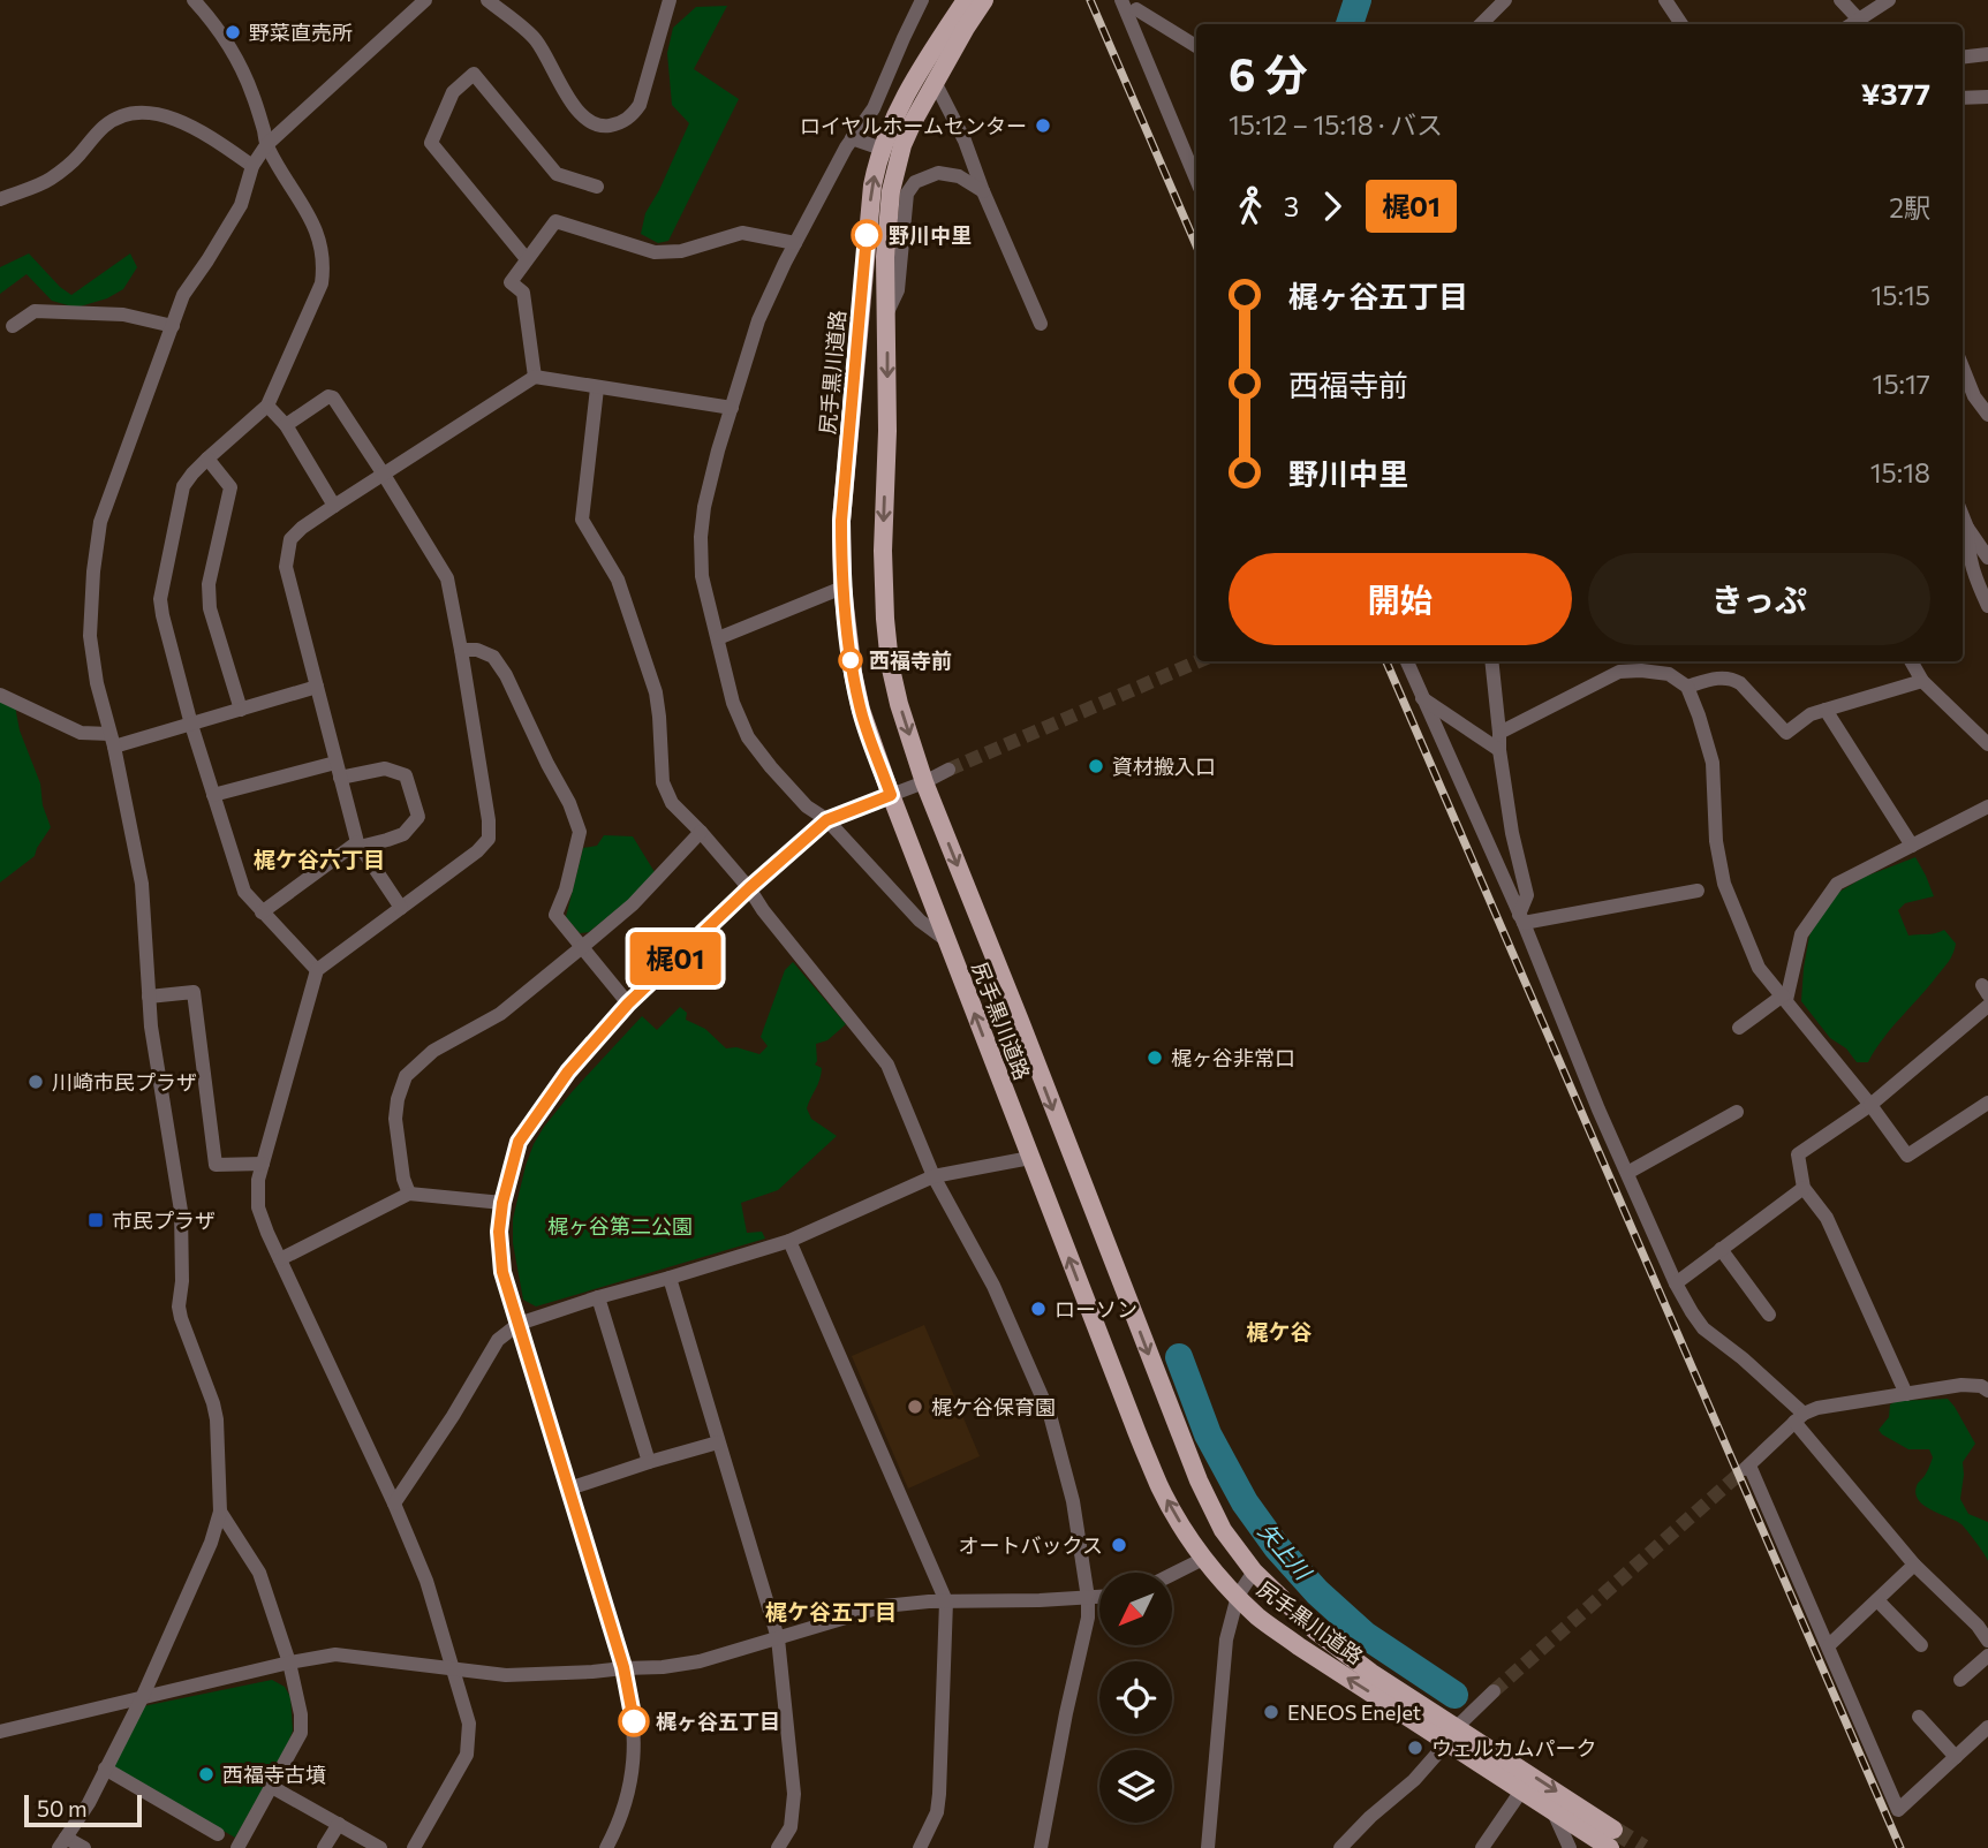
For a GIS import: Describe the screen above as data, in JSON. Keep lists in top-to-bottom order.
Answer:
{
  "streets": {
    "main road": ["尻手黒川道路"]
  },
  "districts": ["梶ケ谷六丁目", "梶ケ谷", "梶ケ谷五丁目"],
  "water": ["矢上川"],
  "parks": ["梶ヶ谷第二公園"],
  "places": {
    "other": [
      "野菜直売所",
      "ロイヤルホームセンター",
      "野川中里",
      "西福寺前",
      "資材搬入口",
      "梶ヶ谷非常口",
      "川崎市民プラザ",
      "ローソン",
      "梶ケ谷保育園",
      "オートバックス",
      "ENEOS EneJet",
      "梶ヶ谷五丁目",
      "ウェルカムパーク",
      "西福寺古墳"
    ],
    "transit": ["市民プラザ"]
  },
  "lines": ["bus line 梶01"],
  "scale_bar": "50 m",
  "north": "bottom left",
  "page": {
    "on_map": "梶01",
    "heading": ["6 分", "15:12 – 15:18 · バス", "¥377"],
    "legs": ["3", "梶01", "2駅"],
    "list": [
      {
        "name": "梶ヶ谷五丁目",
        "value": "15:15"
      },
      {
        "name": "西福寺前",
        "value": "15:17"
      },
      {
        "name": "野川中里",
        "value": "15:18"
      }
    ],
    "buttons": ["開始", "きっぷ"],
    "scale": "50 m"
  }
}
